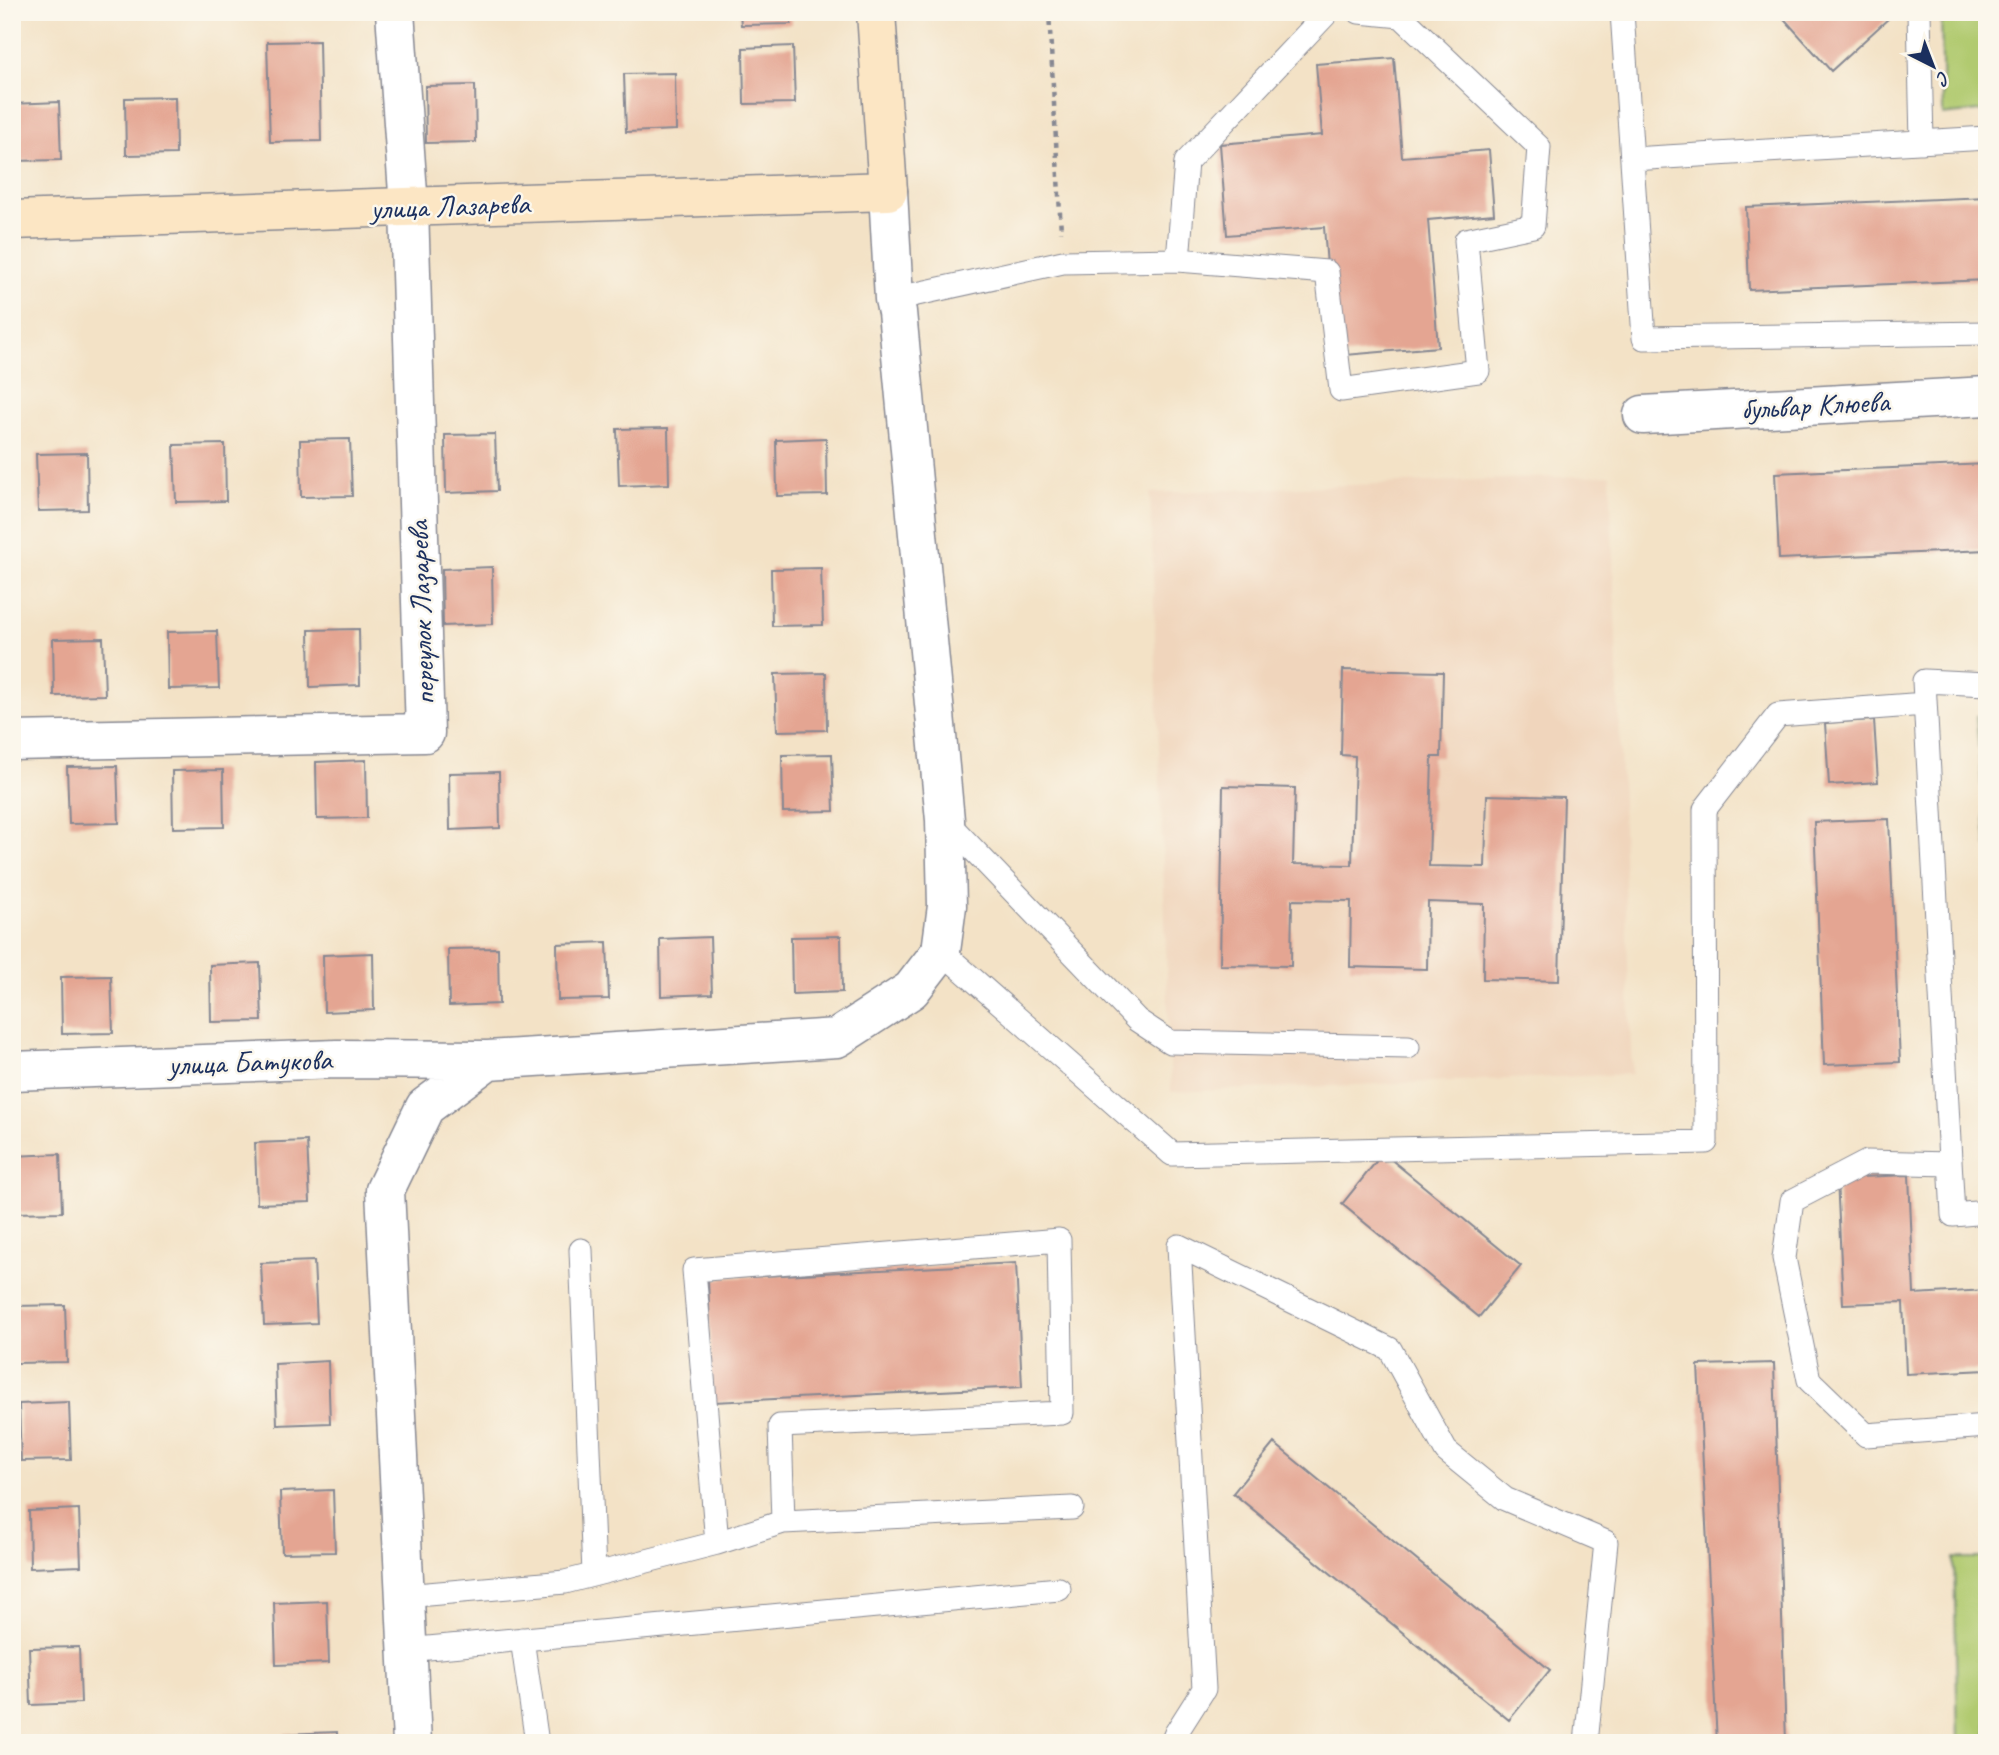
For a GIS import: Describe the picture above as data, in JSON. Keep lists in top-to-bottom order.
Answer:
{
  "streets": {
    "main road": ["улица Лазарева"],
    "street": ["бульвар Клюева", "переулок Лазарева", "улица Батукова"]
  },
  "crossings": [
    ["улица Лазарева", "переулок Лазарева"]
  ],
  "north": "bottom right"
}
